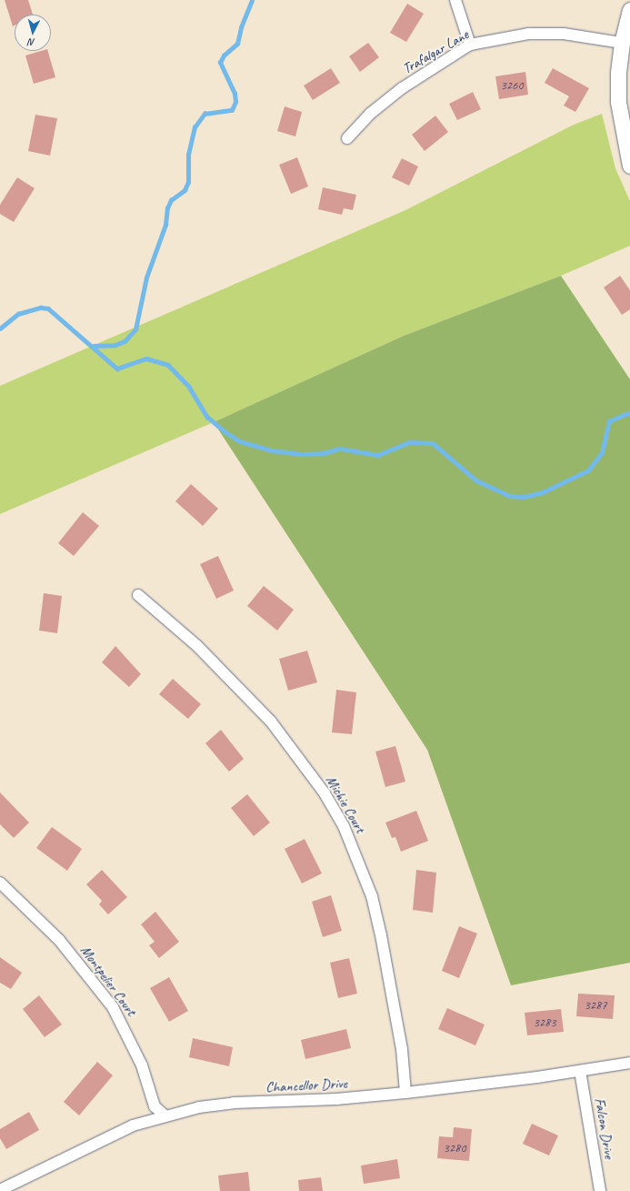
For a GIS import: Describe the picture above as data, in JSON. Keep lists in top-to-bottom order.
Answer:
{
  "streets": {
    "street": [
      "Trafalgar Lane",
      "Michie Court",
      "Montpelier Court",
      "Chancellor Drive",
      "Falcon Drive"
    ]
  },
  "crossings": [
    ["Michie Court", "Chancellor Drive"],
    ["Montpelier Court", "Chancellor Drive"],
    ["Chancellor Drive", "Falcon Drive"]
  ],
  "house_numbers": [
    "3260",
    "3287",
    "3283",
    "3280"
  ],
  "north": "bottom"
}
